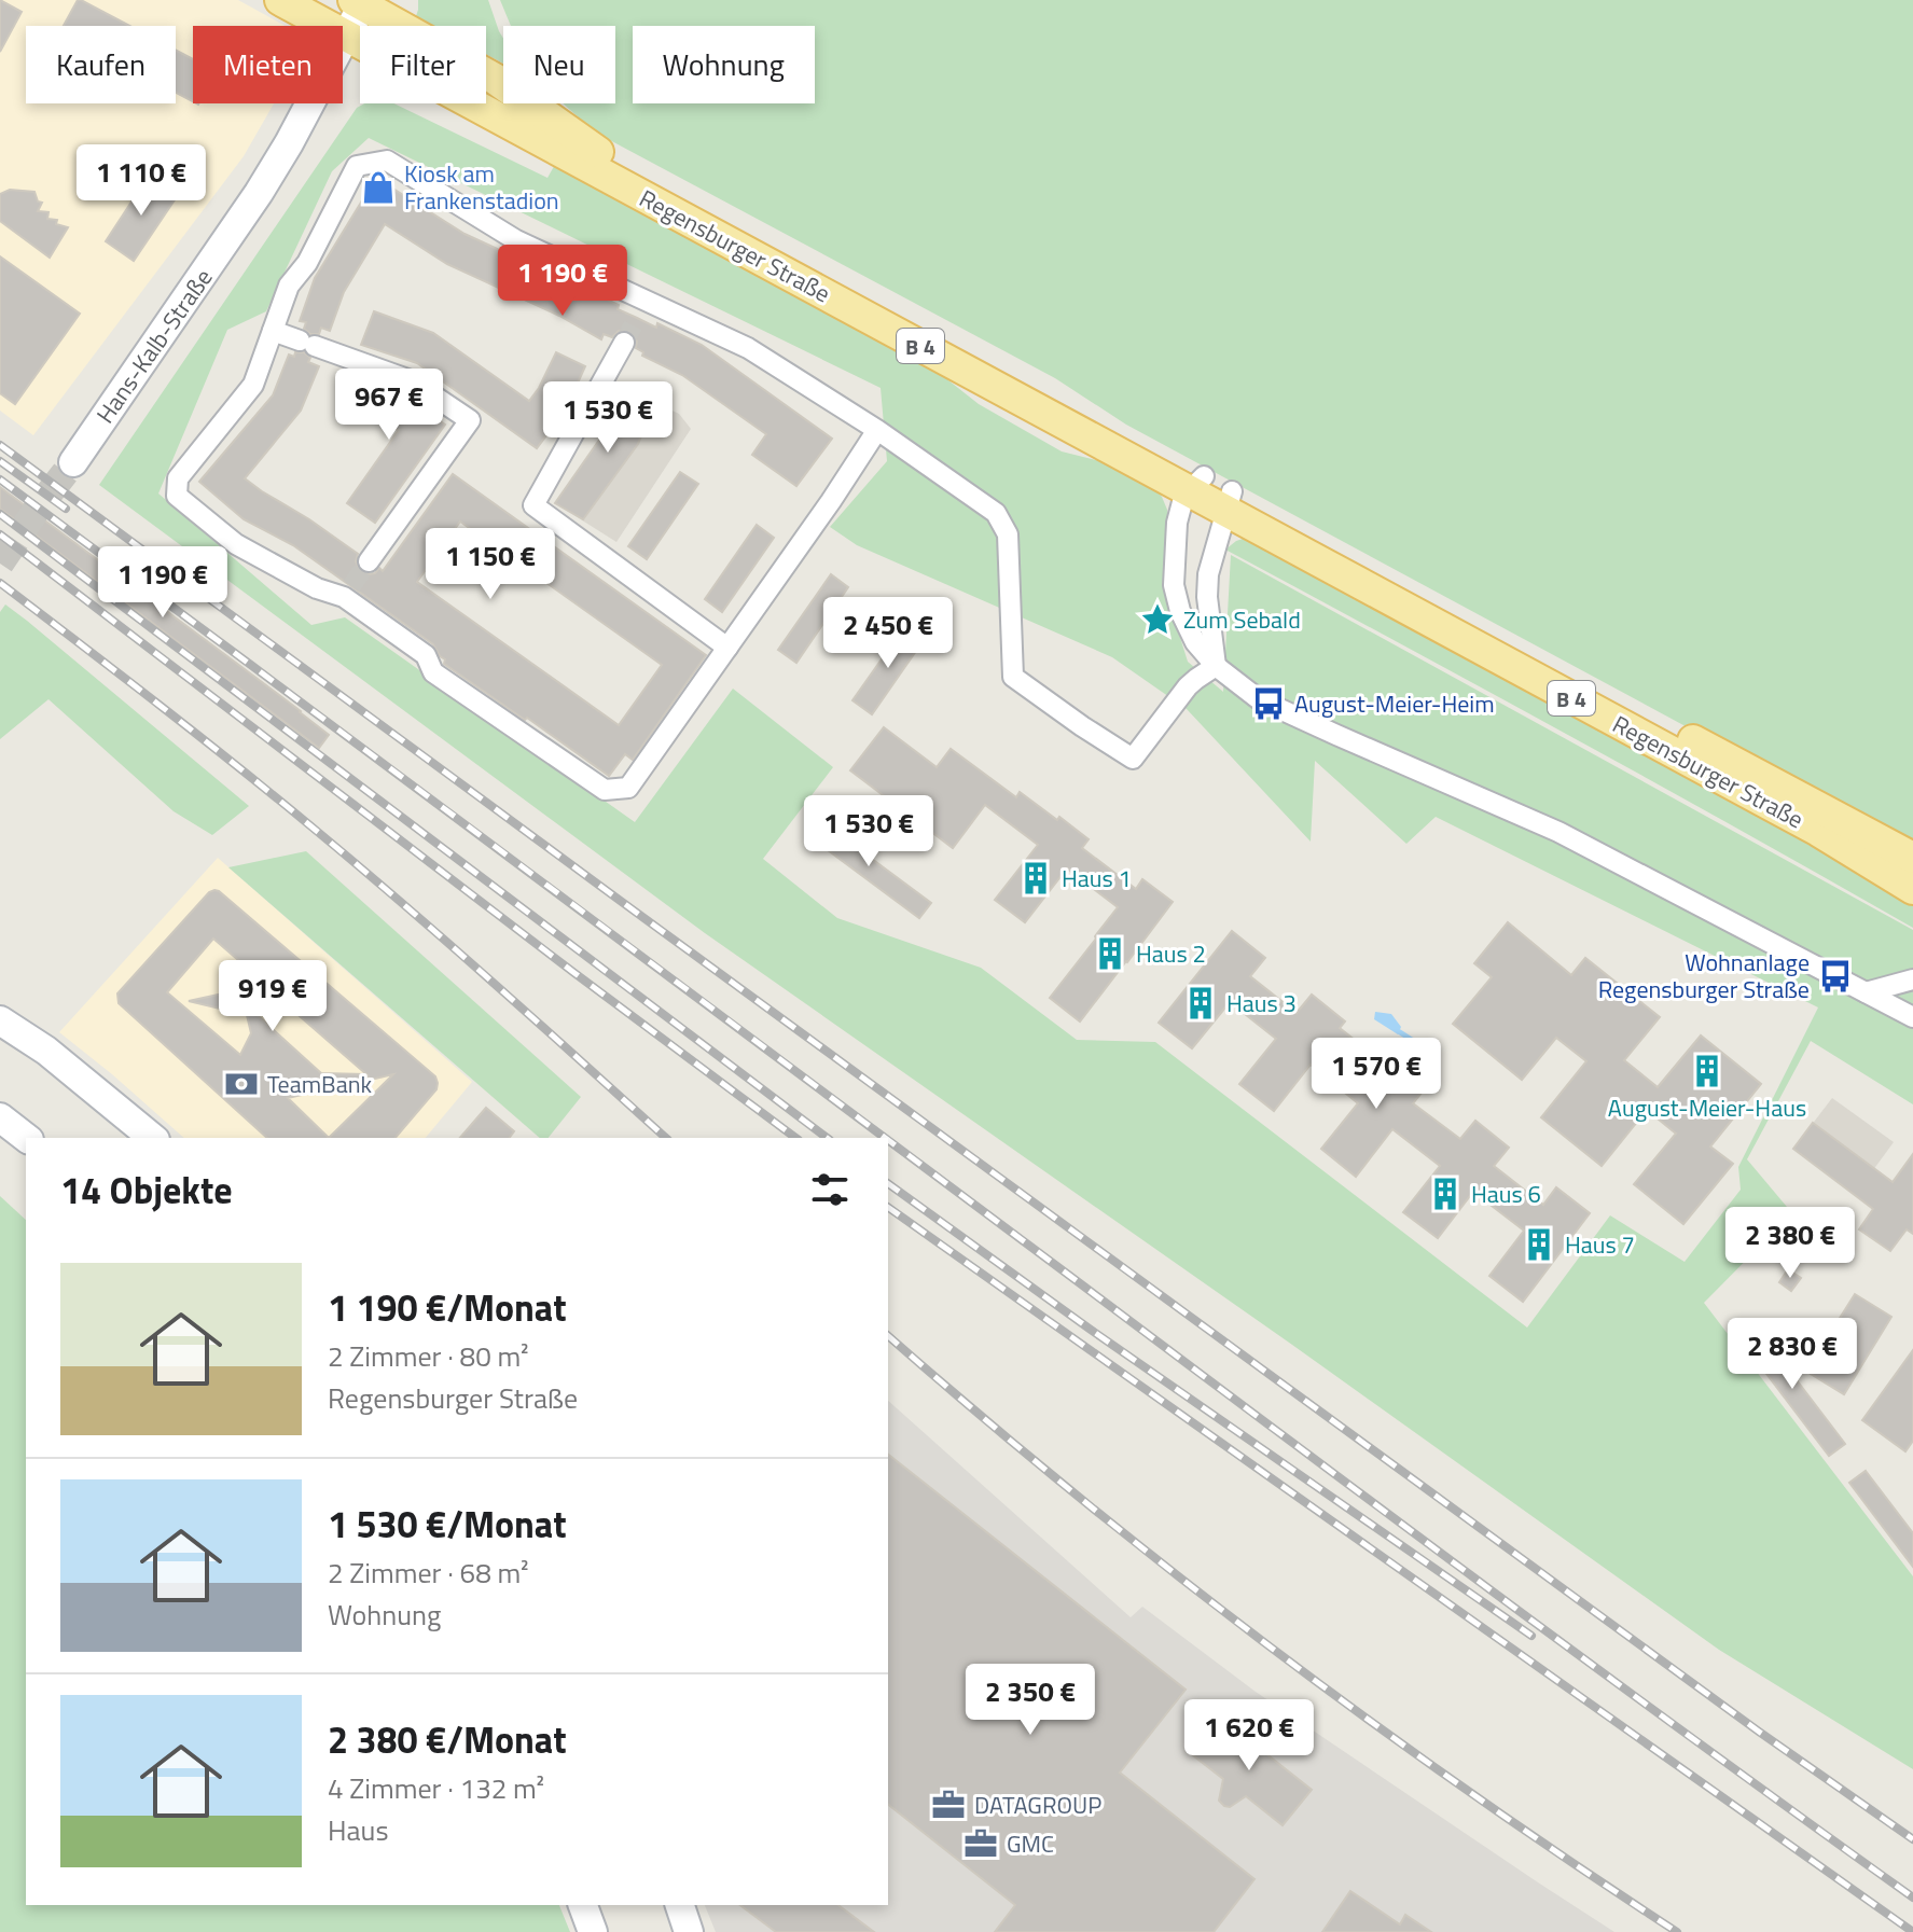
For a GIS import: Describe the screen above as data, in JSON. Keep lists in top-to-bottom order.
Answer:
{
  "streets": {
    "main road": ["Regensburger Straße", "Hans-Kalb-Straße", "B 4"]
  },
  "crossings": [
    ["Regensburger Straße", "Hans-Kalb-Straße"],
    ["Regensburger Straße", "B 4"]
  ],
  "places": {
    "shop": ["Kiosk am Frankenstadion"],
    "place": ["Zum Sebald"],
    "bus stop": ["August-Meier-Heim", "Wohnanlage Regensburger Straße"],
    "building": [
      "Haus 1",
      "Haus 2",
      "Haus 3",
      "August-Meier-Haus",
      "Haus 6",
      "Haus 7"
    ],
    "bank": ["TeamBank"],
    "office": ["DATAGROUP", "GMC"]
  },
  "page": {
    "chip": [
      "Kaufen",
      "Mieten",
      "Filter",
      "Neu",
      "Wohnung"
    ],
    "price": [
      "1 110 €",
      "1 190 €",
      "967 €",
      "1 530 €",
      "1 150 €",
      "1 190 €",
      "2 450 €",
      "1 530 €",
      "919 €",
      "1 570 €",
      "2 380 €",
      "2 830 €",
      "2 350 €",
      "1 620 €"
    ],
    "heading": "14 Objekte",
    "list": [
      {
        "name": "1 190 €/Monat",
        "note": "2 Zimmer · 80 m² · Regensburger Straße"
      },
      {
        "name": "1 530 €/Monat",
        "note": "2 Zimmer · 68 m² · Wohnung"
      },
      {
        "name": "2 380 €/Monat",
        "note": "4 Zimmer · 132 m² · Haus"
      }
    ]
  }
}
